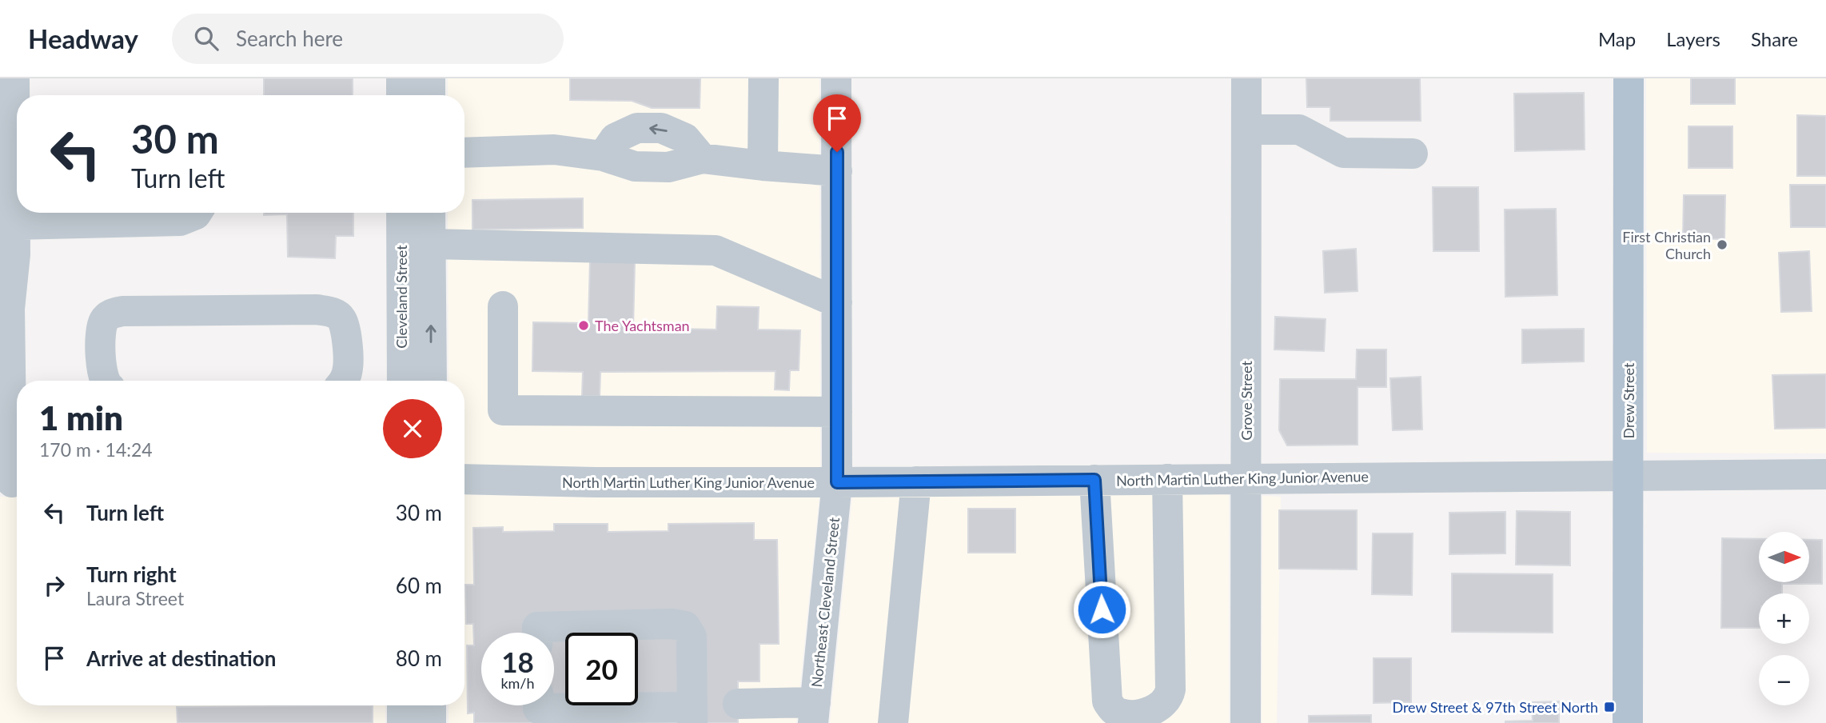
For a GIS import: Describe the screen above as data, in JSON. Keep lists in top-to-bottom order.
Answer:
{
  "streets": {
    "main road": ["Drew Street"],
    "street": [
      "Cleveland Street",
      "Grove Street",
      "North Martin Luther King Junior Avenue",
      "Northeast Cleveland Street"
    ]
  },
  "crossings": [
    ["Grove Street", "North Martin Luther King Junior Avenue"],
    ["Drew Street", "North Martin Luther King Junior Avenue"],
    ["North Martin Luther King Junior Avenue", "Northeast Cleveland Street"]
  ],
  "places": {
    "other": ["First Christian Church", "The Yachtsman"],
    "transit": ["Drew Street & 97th Street North"]
  },
  "north": "right",
  "page": {
    "header": "Headway",
    "search": "Search here",
    "nav": ["Map", "Layers", "Share"],
    "turn": ["30 m", "Turn left"],
    "heading": ["1 min", "170 m · 14:24"],
    "list": [
      {
        "name": "Turn left",
        "value": "30 m"
      },
      {
        "name": "Turn right",
        "note": "Laura Street",
        "value": "60 m"
      },
      {
        "name": "Arrive at destination",
        "value": "80 m"
      }
    ],
    "map_buttons": ["+", "−"],
    "speed": "18 km/h",
    "limit": "20"
  }
}
